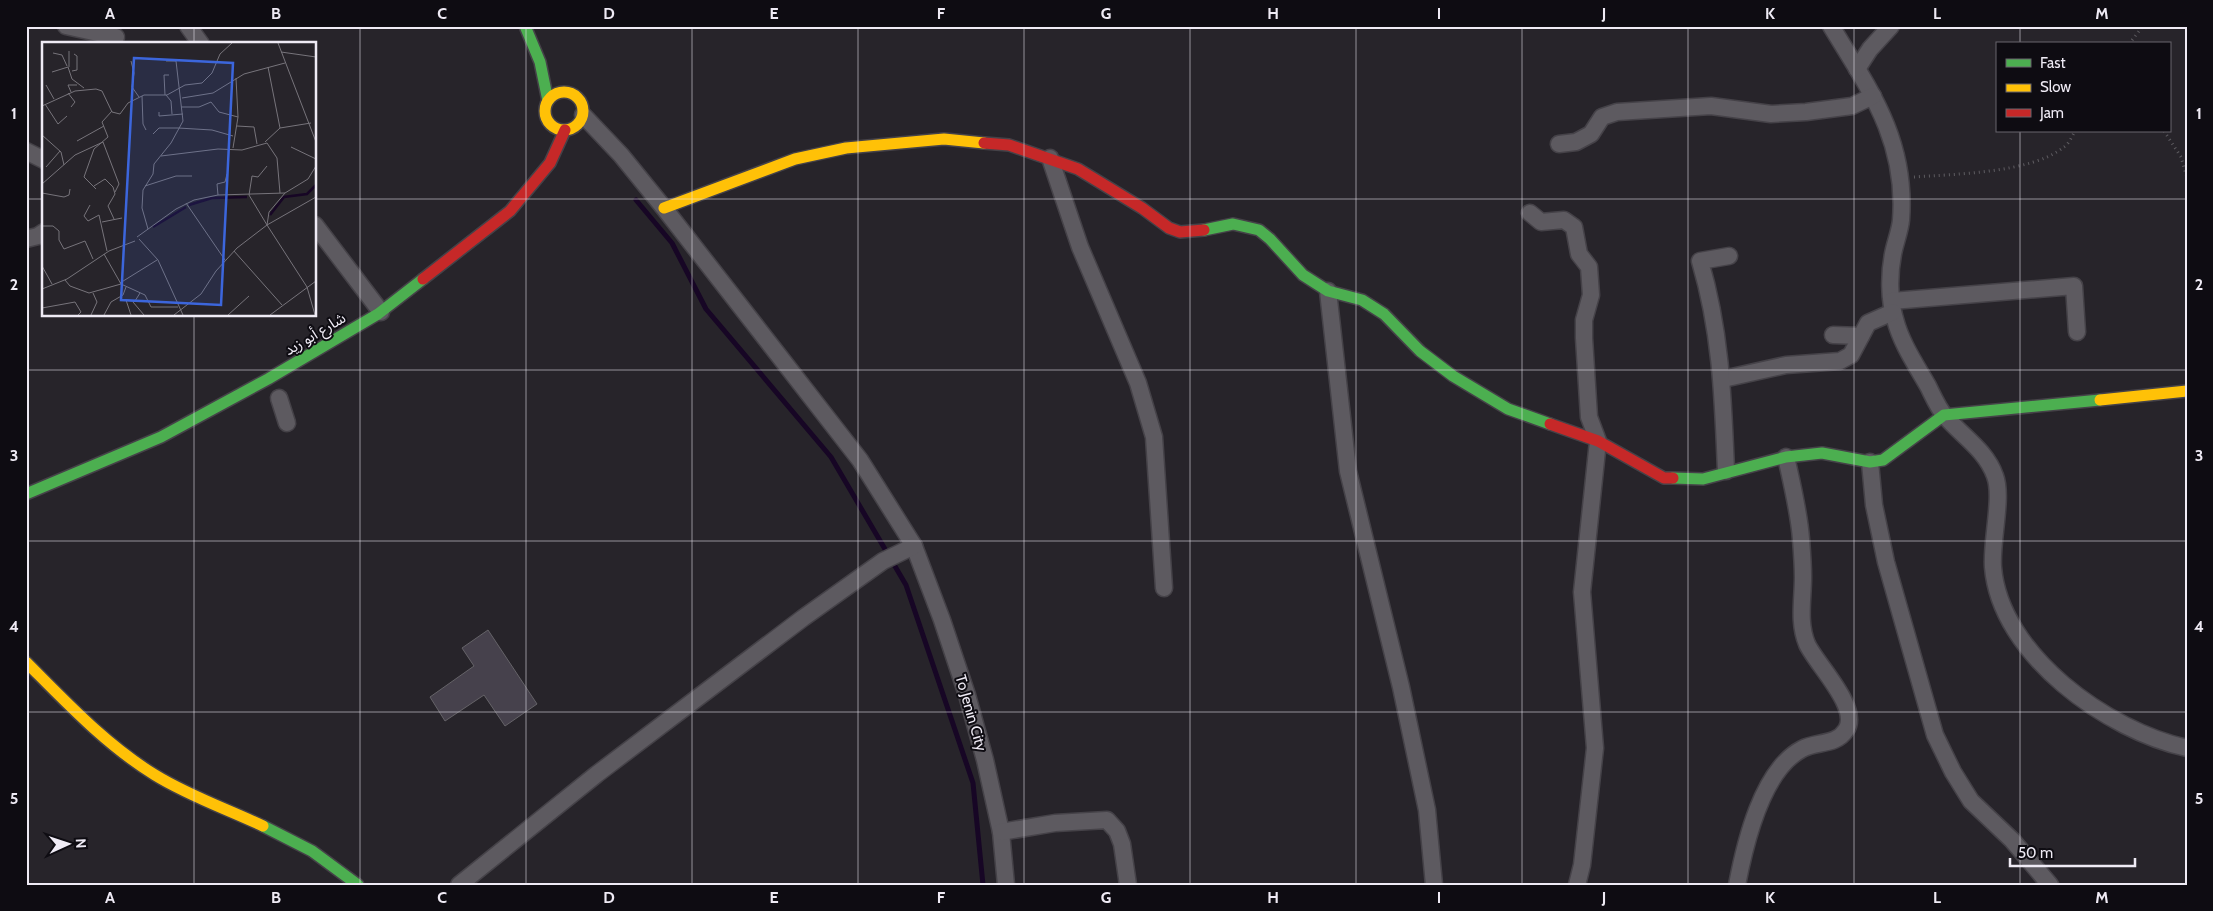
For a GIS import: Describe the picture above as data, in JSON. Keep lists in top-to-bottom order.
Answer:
{
  "streets": {
    "street": ["شارع أبو زيد", "To Jenin City"]
  },
  "crossings": [
    ["شارع أبو زيد", "To Jenin City"]
  ],
  "legend": ["Fast", "Slow", "Jam"],
  "scale_bar": "50 m",
  "north": "right",
  "grid": {
    "columns": [
      "A",
      "B",
      "C",
      "D",
      "E",
      "F",
      "G",
      "H",
      "I",
      "J",
      "K",
      "L",
      "M"
    ],
    "rows": [
      "1",
      "2",
      "3",
      "4",
      "5"
    ]
  }
}
